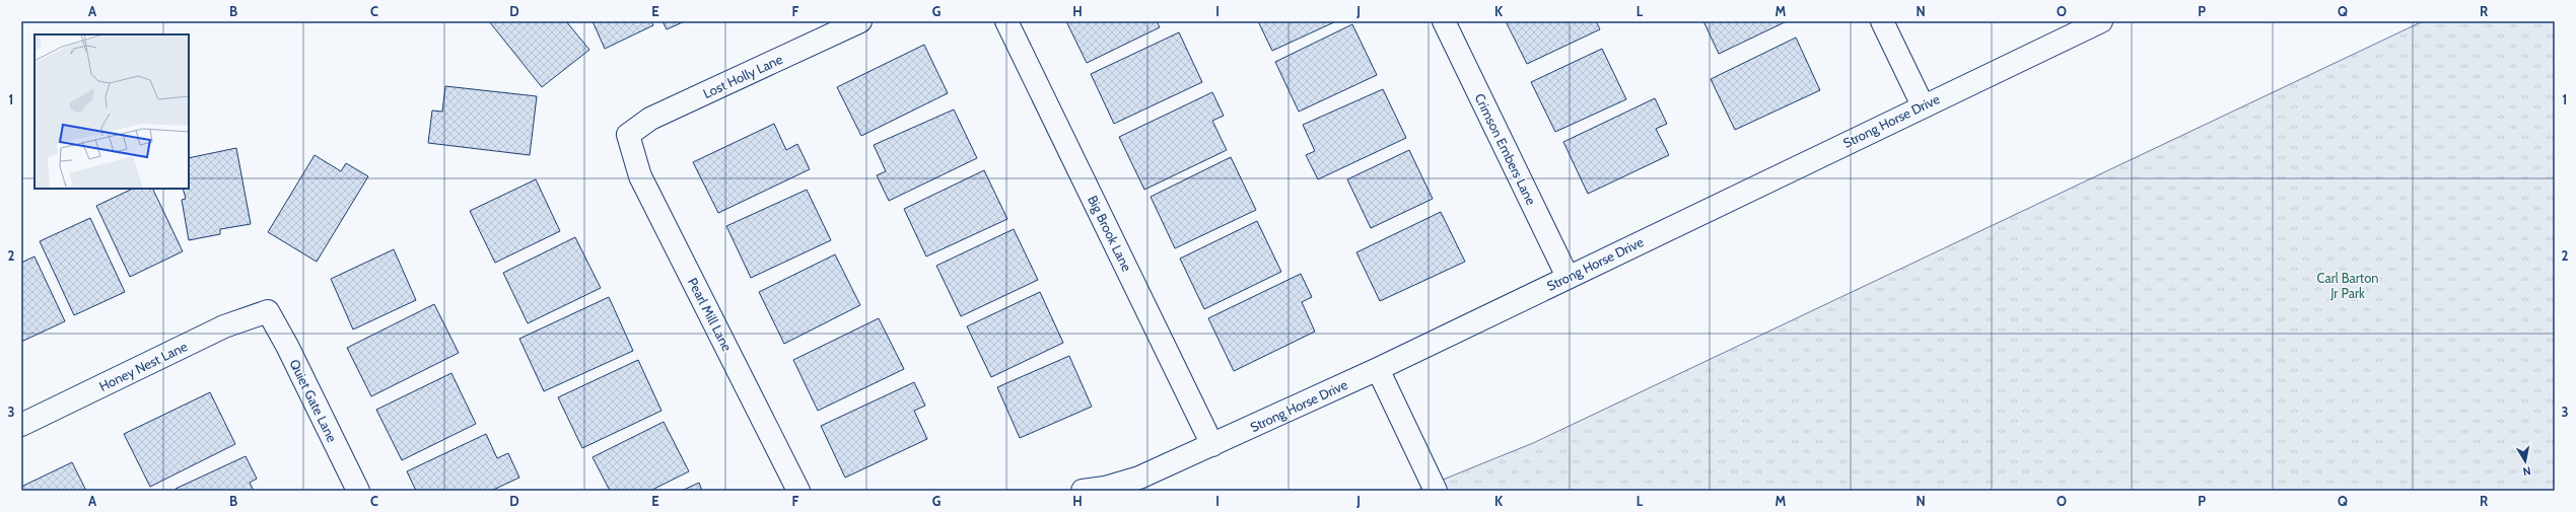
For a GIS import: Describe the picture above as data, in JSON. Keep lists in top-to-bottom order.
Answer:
{
  "streets": {
    "street": [
      "Lost Holly Lane",
      "Strong Horse Drive",
      "Crimson Embers Lane",
      "Big Brook Lane",
      "Pearl Mill Lane",
      "Honey Nest Lane",
      "Quiet Gate Lane"
    ]
  },
  "crossings": [
    ["Lost Holly Lane", "Pearl Mill Lane"],
    ["Strong Horse Drive", "Crimson Embers Lane"],
    ["Strong Horse Drive", "Big Brook Lane"],
    ["Honey Nest Lane", "Quiet Gate Lane"]
  ],
  "parks": ["Carl Barton Jr Park"],
  "north": "bottom",
  "grid": {
    "columns": [
      "A",
      "B",
      "C",
      "D",
      "E",
      "F",
      "G",
      "H",
      "I",
      "J",
      "K",
      "L",
      "M",
      "N",
      "O",
      "P",
      "Q",
      "R"
    ],
    "rows": ["1", "2", "3"]
  }
}
